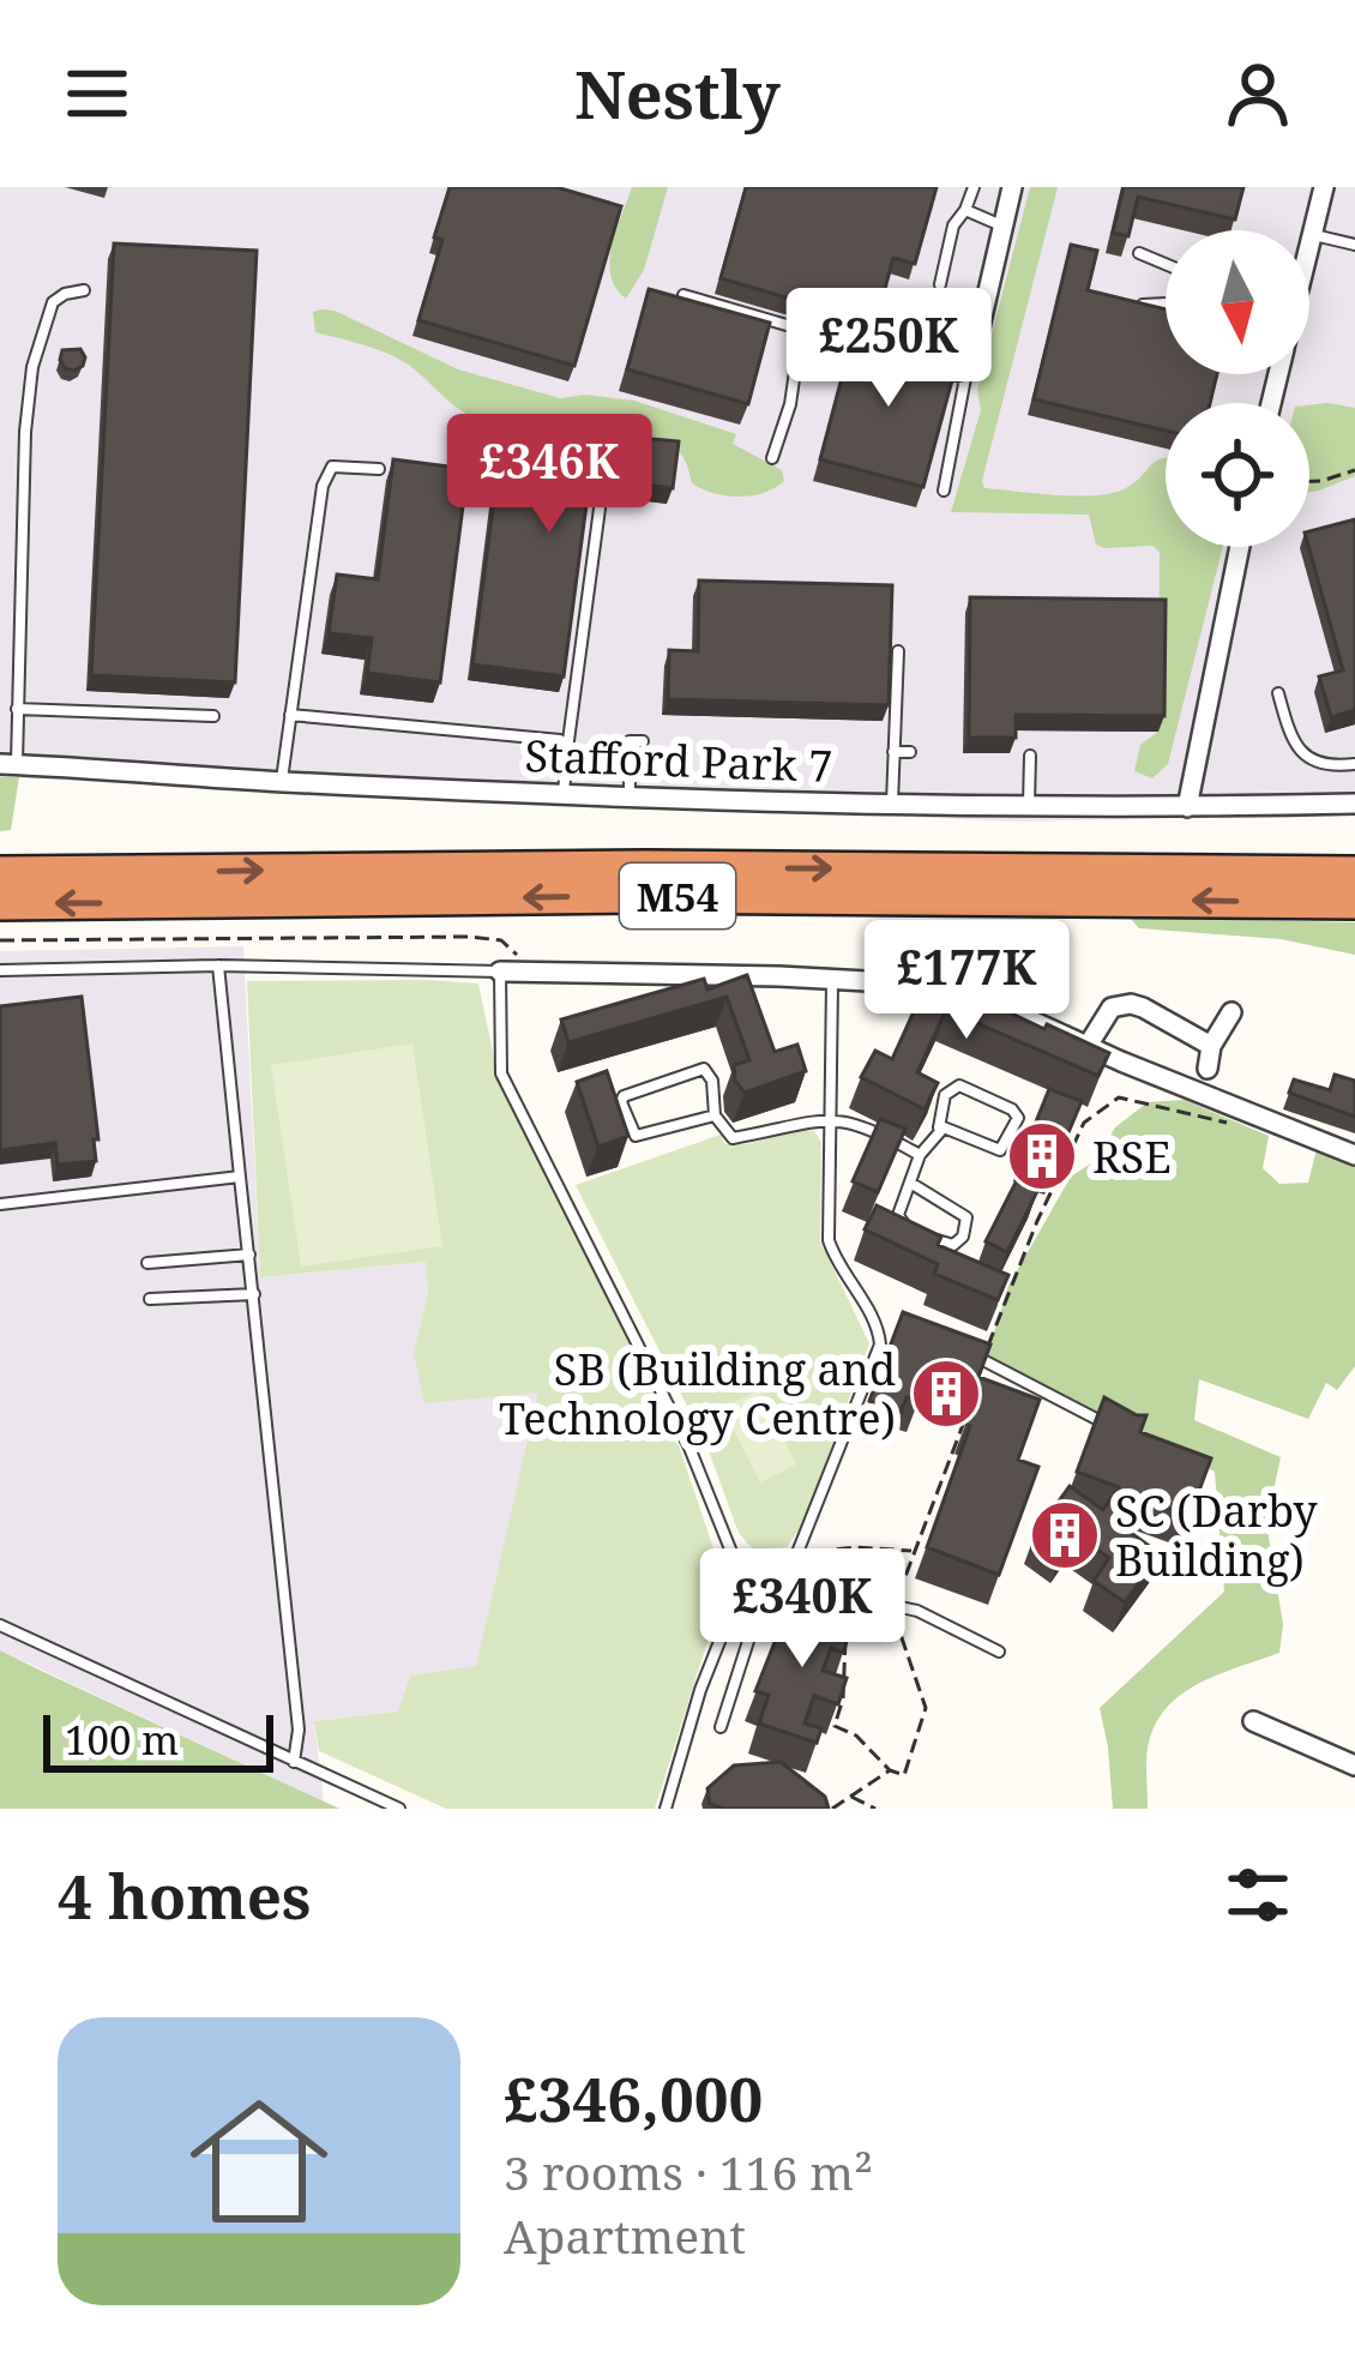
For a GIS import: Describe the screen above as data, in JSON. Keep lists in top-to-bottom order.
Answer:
{
  "streets": {
    "highway": ["M54"],
    "street": ["Stafford Park 7"]
  },
  "places": {
    "building": ["RSE", "SB (Building and Technology Centre)", "SC (Darby Building)"]
  },
  "scale_bar": "100 m",
  "north": "bottom",
  "page": {
    "header": "Nestly",
    "price": [
      "£250K",
      "£346K",
      "£177K",
      "£340K"
    ],
    "scale": "100 m",
    "heading": "4 homes",
    "list": [
      {
        "name": "£346,000",
        "note": "3 rooms · 116 m² · Apartment"
      }
    ]
  }
}
